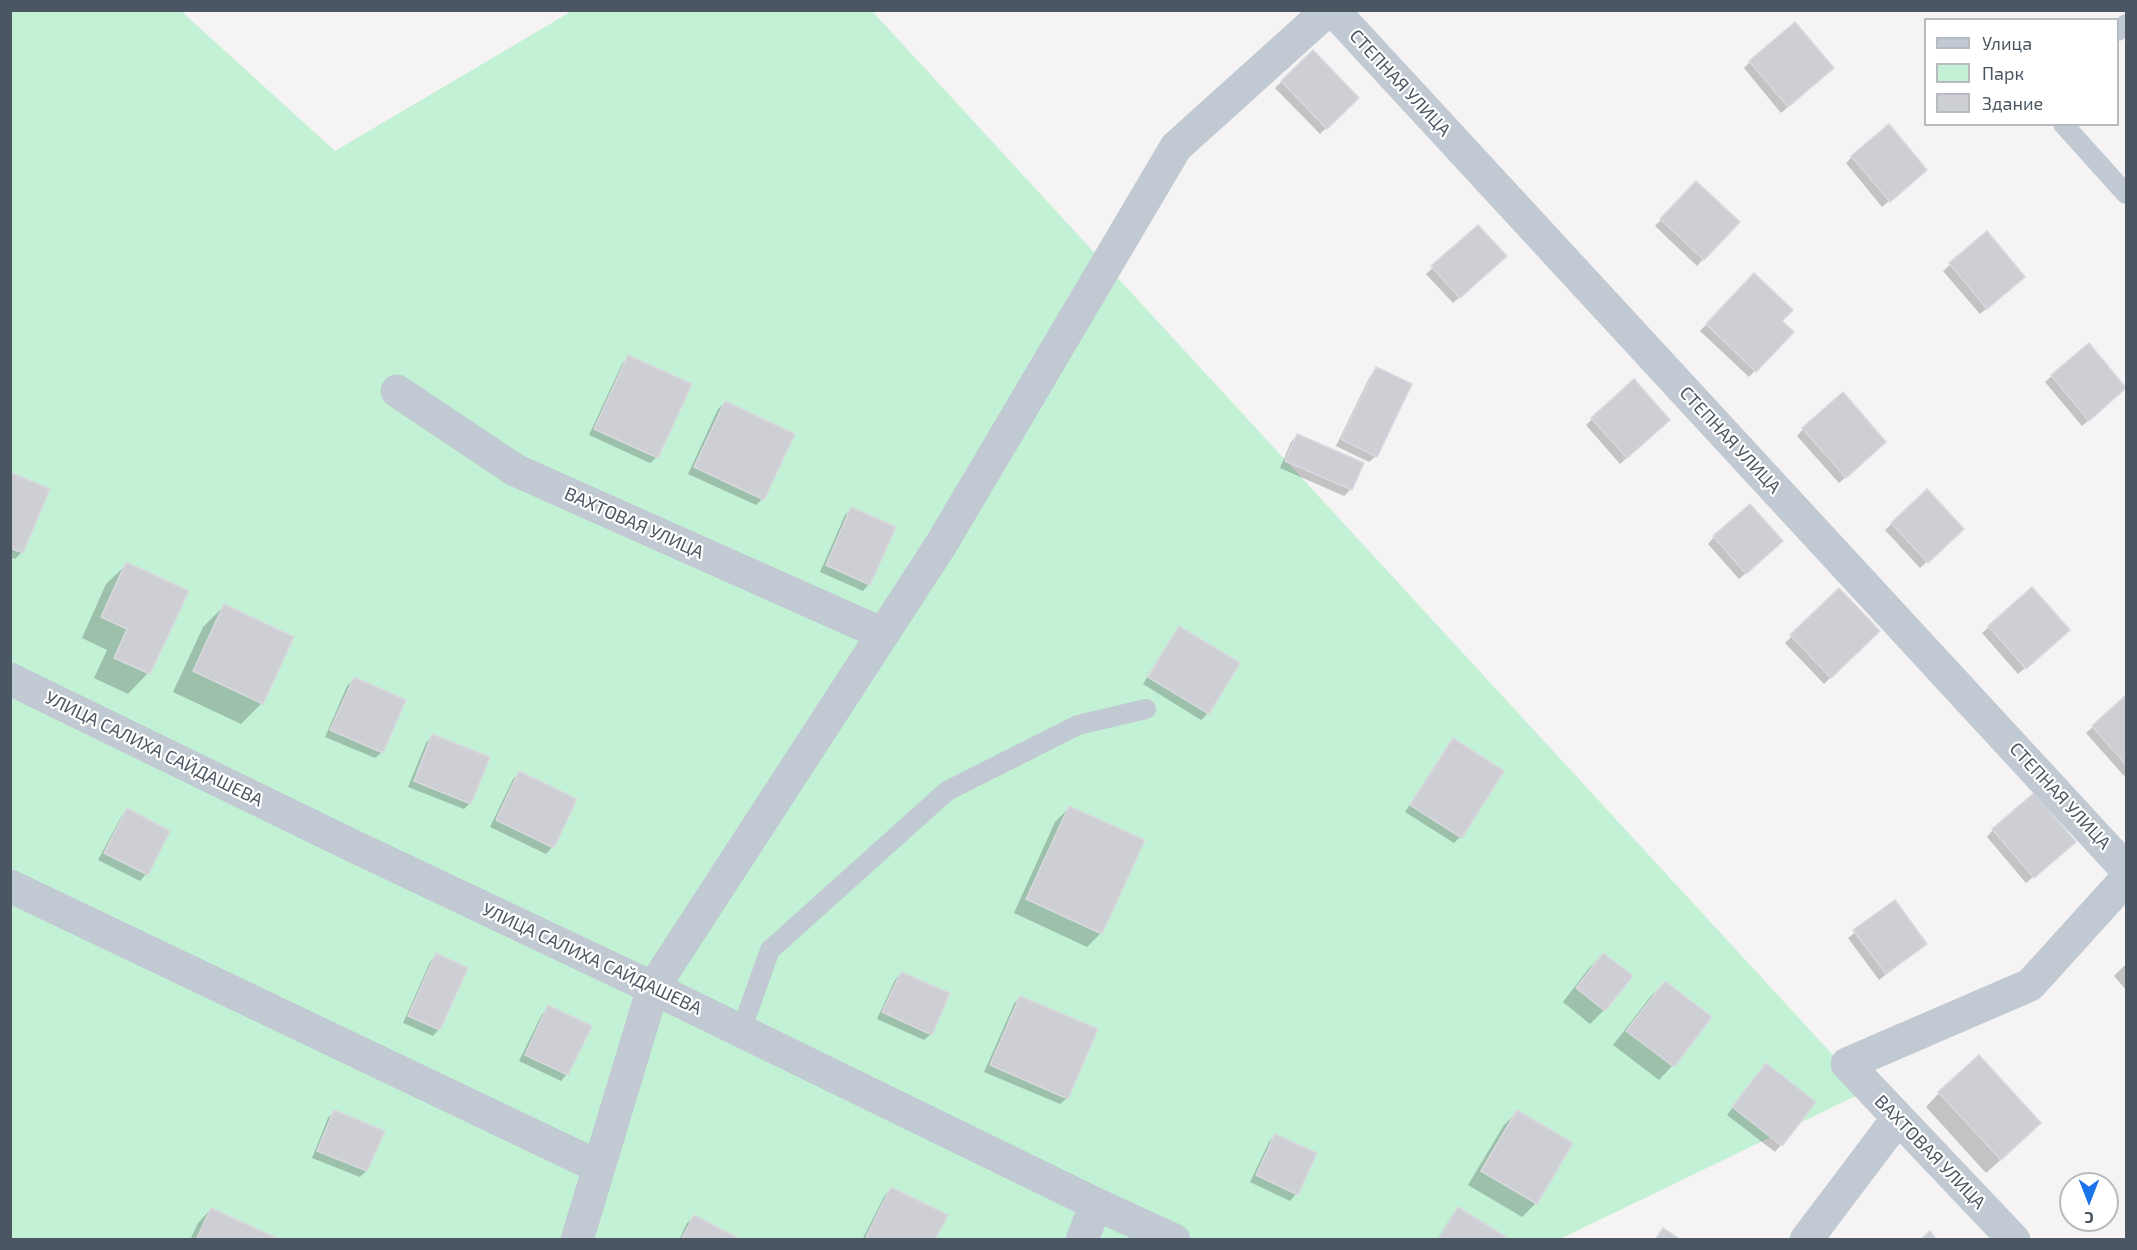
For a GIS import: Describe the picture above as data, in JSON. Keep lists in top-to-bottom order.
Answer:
{
  "streets": {
    "street": ["СТЕПНАЯ УЛИЦА", "ВАХТОВАЯ УЛИЦА", "УЛИЦА САЛИХА САЙДАШЕВА"]
  },
  "legend": ["Улица", "Парк", "Здание"],
  "north": "bottom"
}
